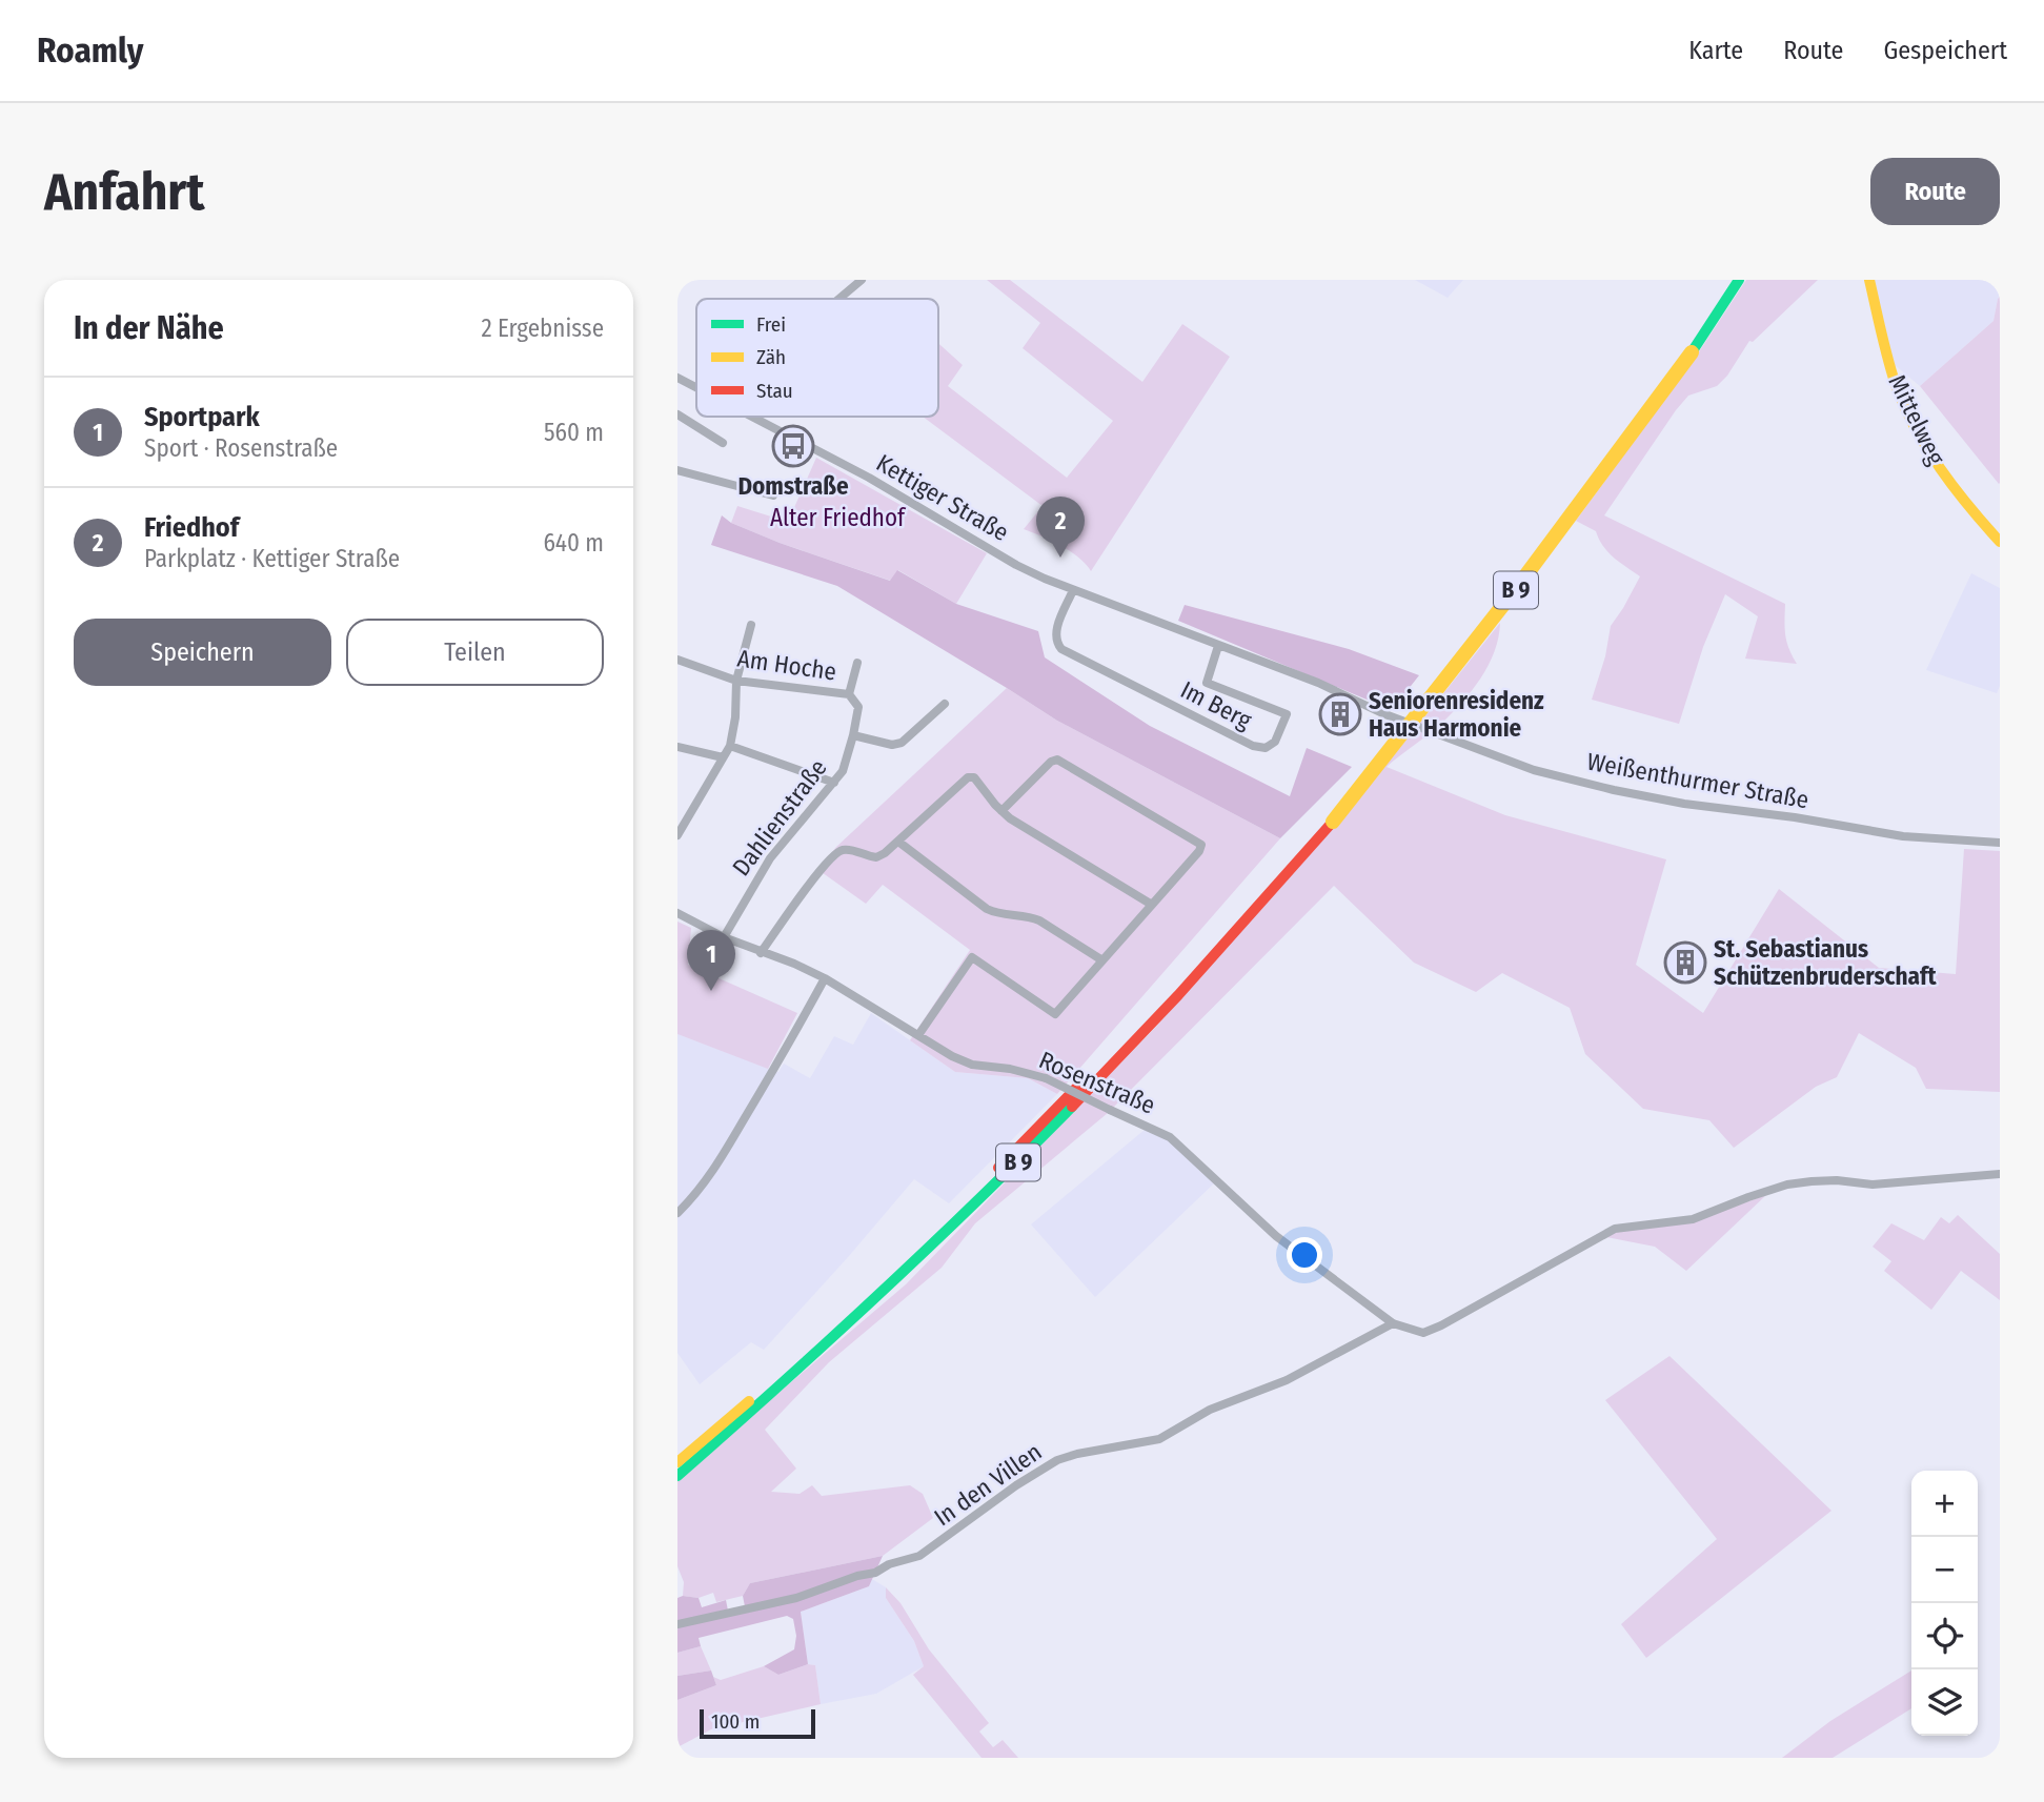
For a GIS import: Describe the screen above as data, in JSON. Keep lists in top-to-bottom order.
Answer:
{
  "streets": {
    "main road": ["Mittelweg", "B 9"],
    "street": [
      "Kettiger Straße",
      "Am Hoche",
      "Im Berg",
      "Weißenthurmer Straße",
      "Dahlienstraße",
      "Rosenstraße",
      "In den Villen"
    ]
  },
  "crossings": [
    ["Kettiger Straße", "Im Berg"],
    ["Kettiger Straße", "Weißenthurmer Straße"],
    ["Am Hoche", "Dahlienstraße"],
    ["Dahlienstraße", "Rosenstraße"],
    ["Rosenstraße", "In den Villen"]
  ],
  "parks": ["Alter Friedhof"],
  "places": {
    "bus stop": ["Domstraße"],
    "building": ["Seniorenresidenz Haus Harmonie", "St. Sebastianus Schützenbruderschaft"]
  },
  "legend": ["Frei", "Zäh", "Stau"],
  "scale_bar": "100 m",
  "page": {
    "header": "Roamly",
    "nav": ["Karte", "Route", "Gespeichert"],
    "buttons": [
      "Route",
      ["Speichern", "Teilen"]
    ],
    "title": "Anfahrt",
    "heading": ["In der Nähe", "2 Ergebnisse"],
    "list": [
      {
        "mark": "1",
        "name": "Sportpark",
        "note": "Sport · Rosenstraße",
        "value": "560 m"
      },
      {
        "mark": "2",
        "name": "Friedhof",
        "note": "Parkplatz · Kettiger Straße",
        "value": "640 m"
      }
    ],
    "pins": ["2", "1"],
    "map_buttons": ["+", "−"],
    "scale": "100 m"
  }
}
